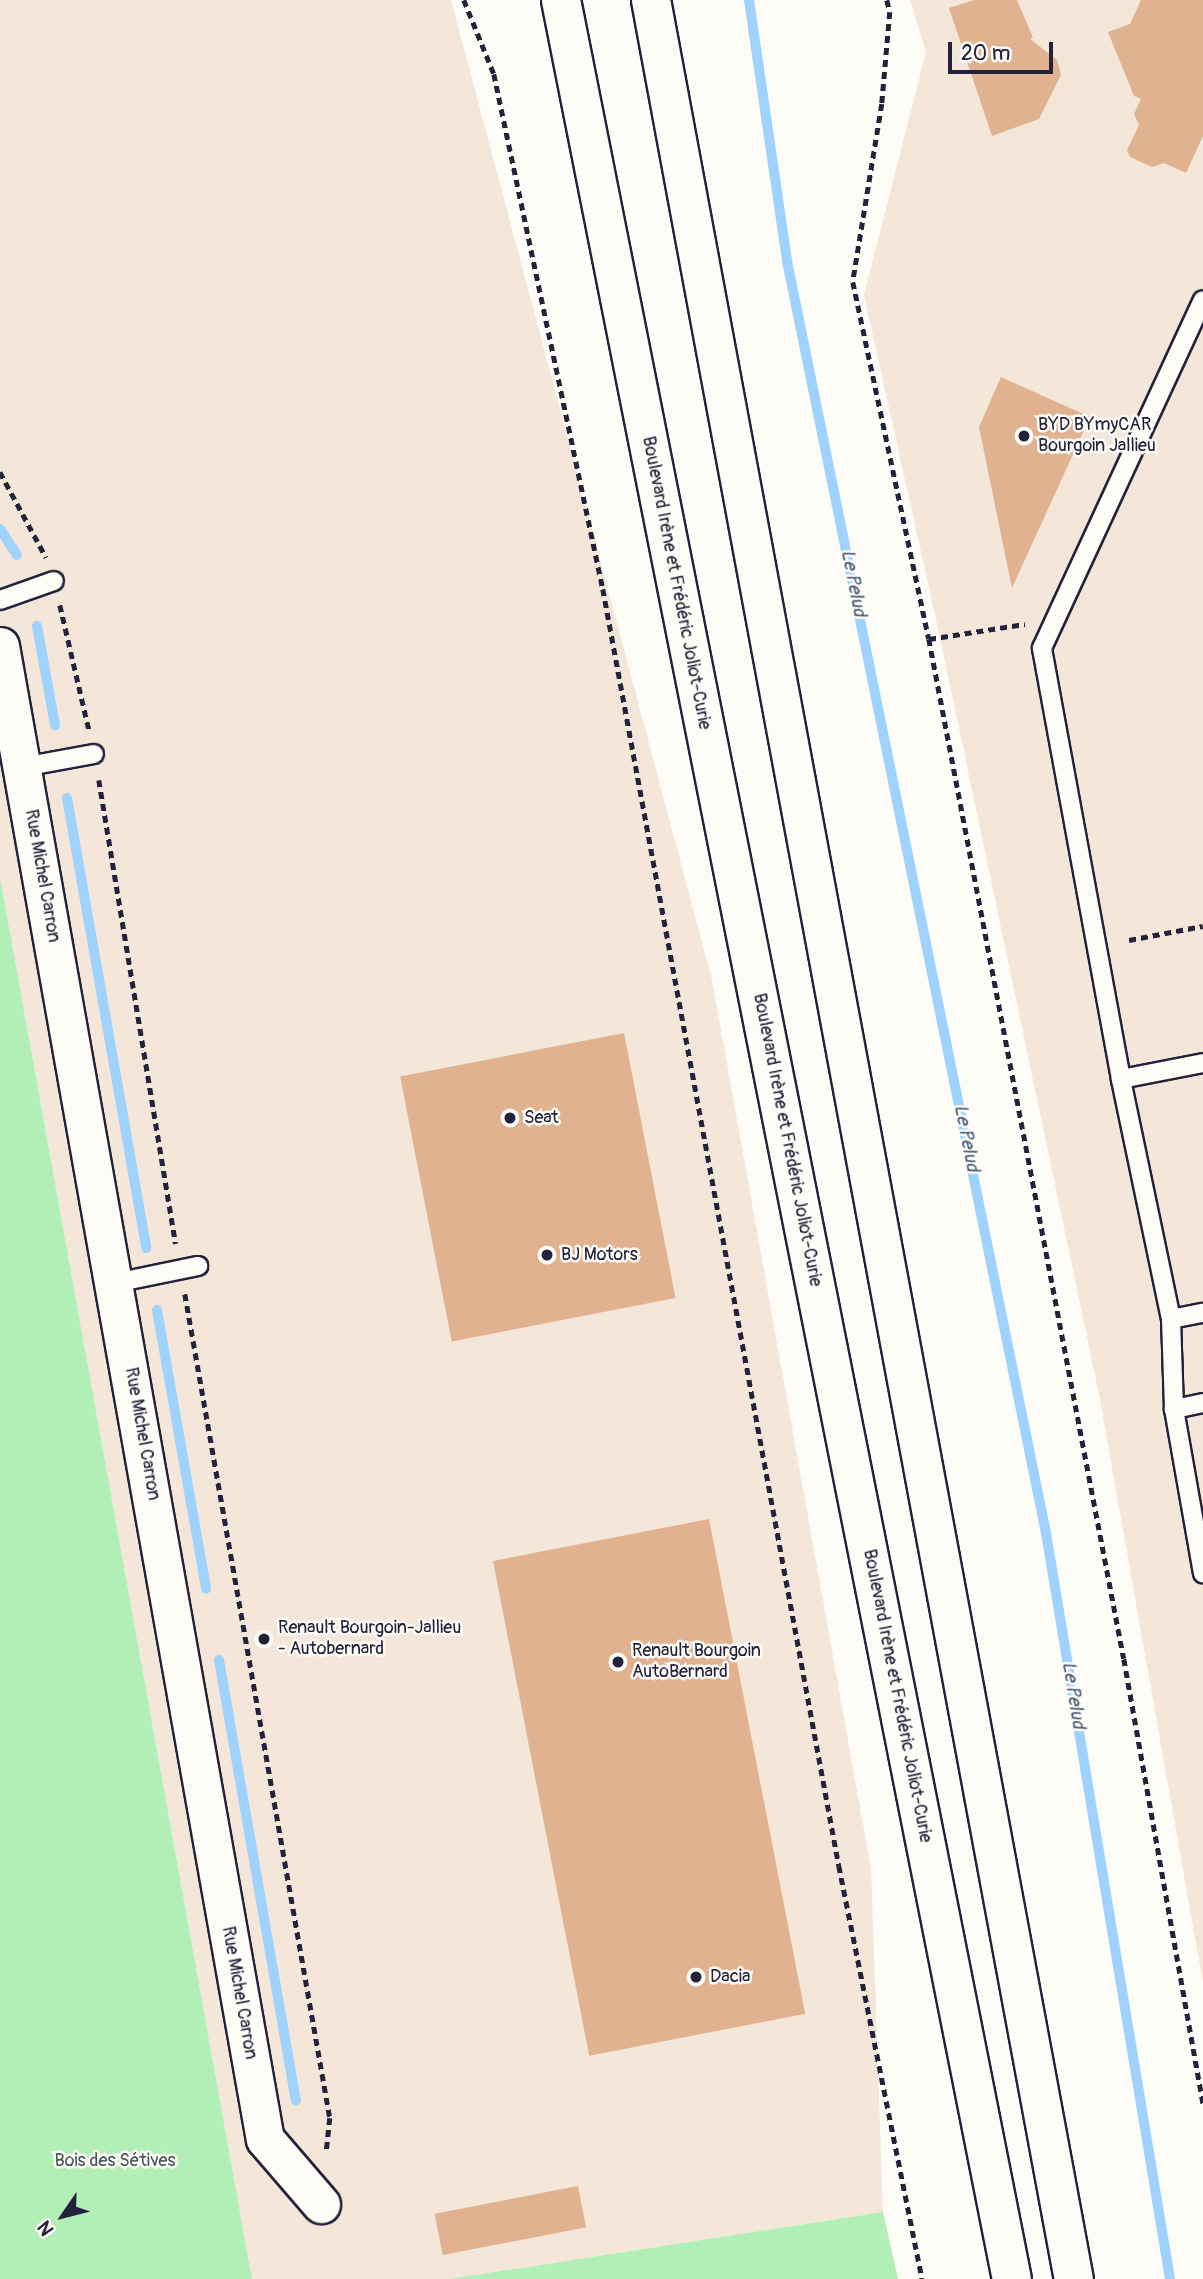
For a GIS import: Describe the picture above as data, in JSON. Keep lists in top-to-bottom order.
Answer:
{
  "streets": {
    "main road": ["Boulevard Irène et Frédéric Joliot-Curie"],
    "street": ["Rue Michel Carron"]
  },
  "water": ["Le Pelud"],
  "parks": ["Bois des Sétives"],
  "places": [
    "BYD BYmyCAR Bourgoin Jallieu",
    "Seat",
    "BJ Motors",
    "Renault Bourgoin-Jallieu - Autobernard",
    "Renault Bourgoin AutoBernard",
    "Dacia"
  ],
  "scale_bar": "20 m",
  "north": "bottom left"
}
